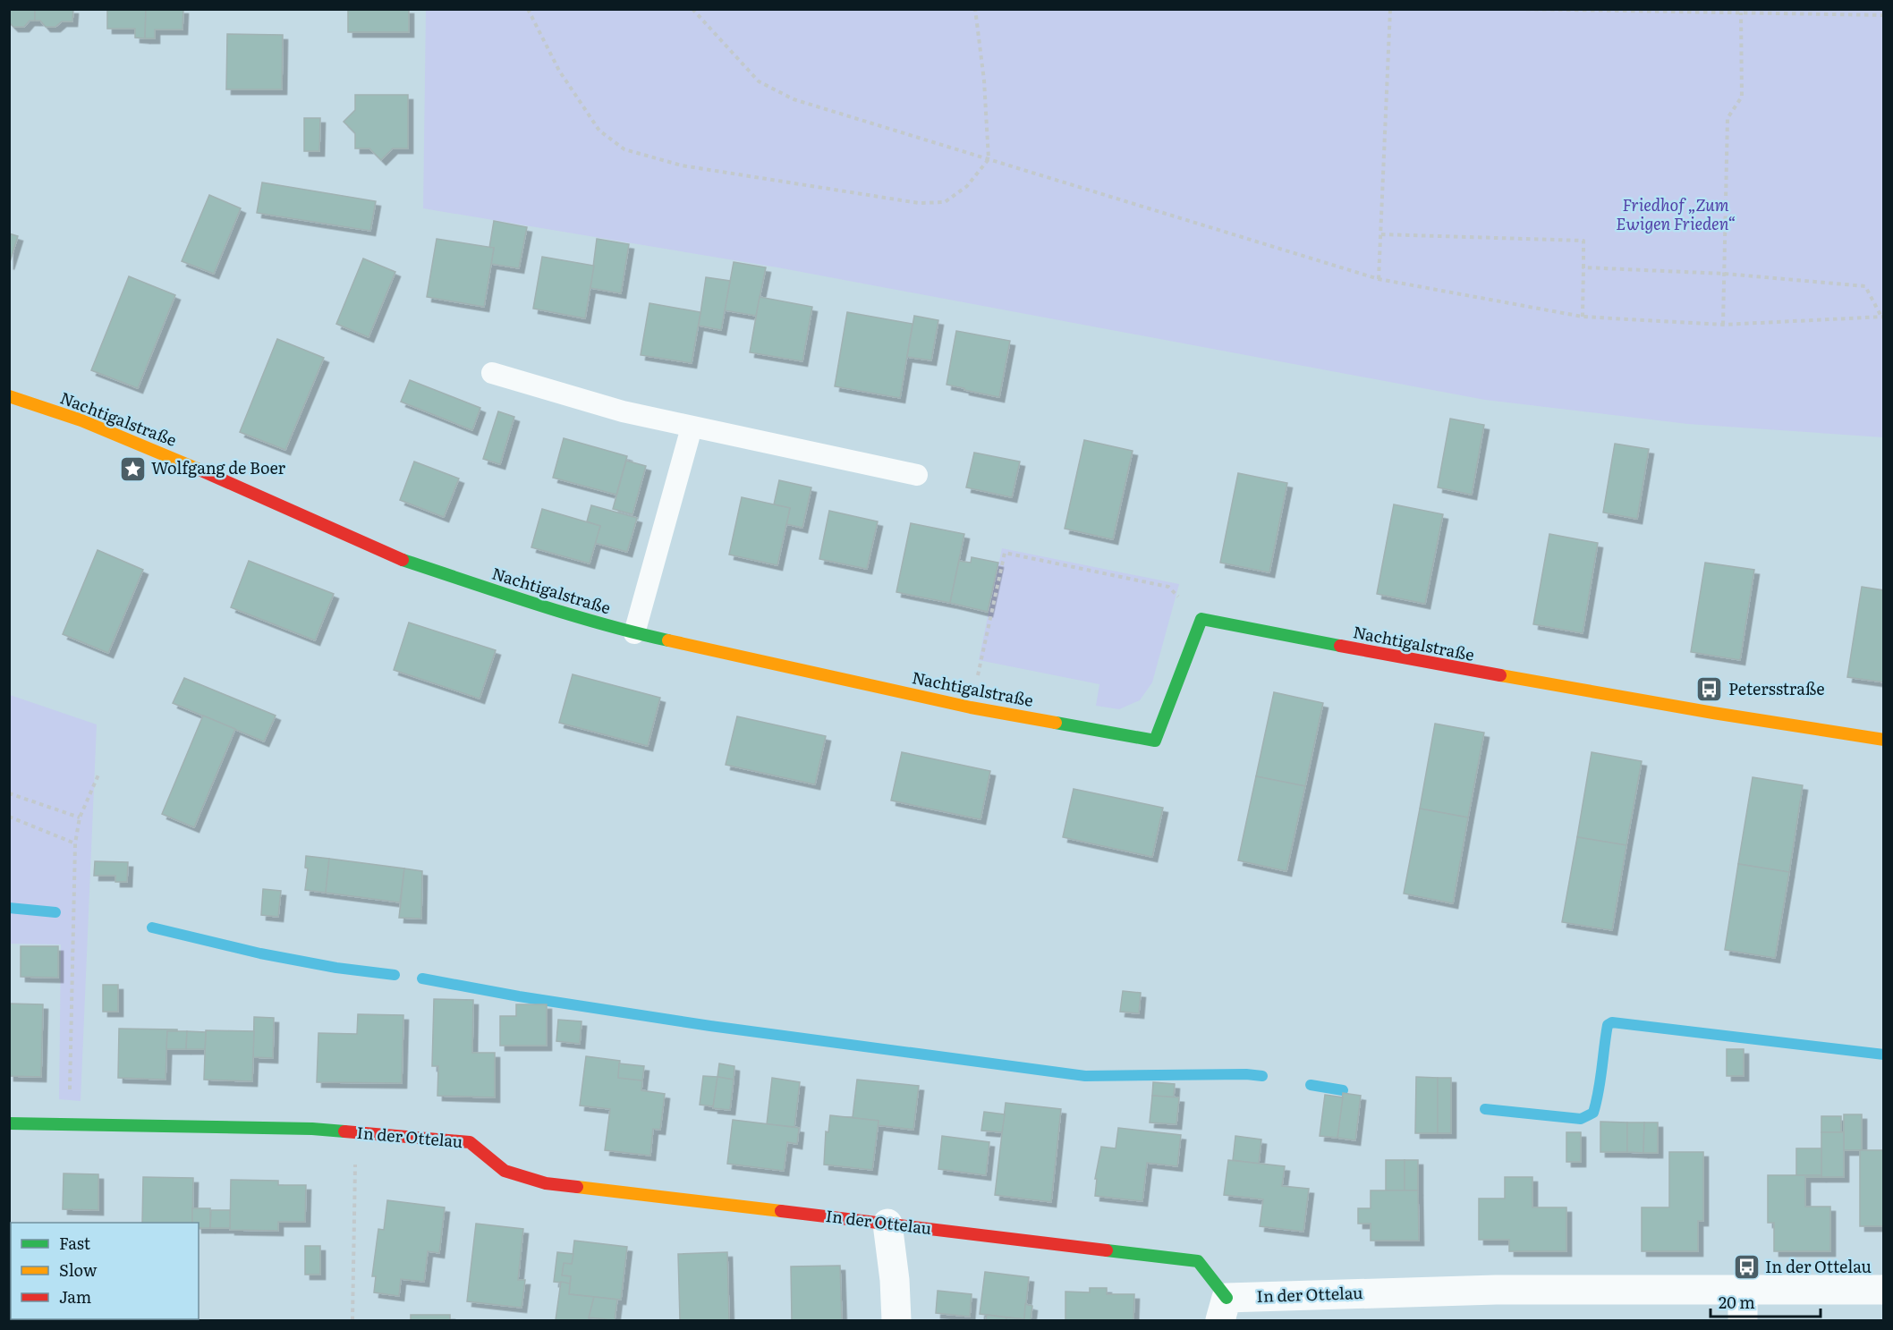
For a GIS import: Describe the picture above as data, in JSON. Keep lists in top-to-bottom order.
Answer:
{
  "streets": {
    "street": ["Nachtigalstraße", "In der Ottelau"]
  },
  "parks": ["Friedhof „Zum Ewigen Frieden“"],
  "places": {
    "place": ["Wolfgang de Boer"],
    "bus stop": ["Petersstraße", "In der Ottelau"]
  },
  "legend": ["Fast", "Slow", "Jam"],
  "scale_bar": "20 m"
}
